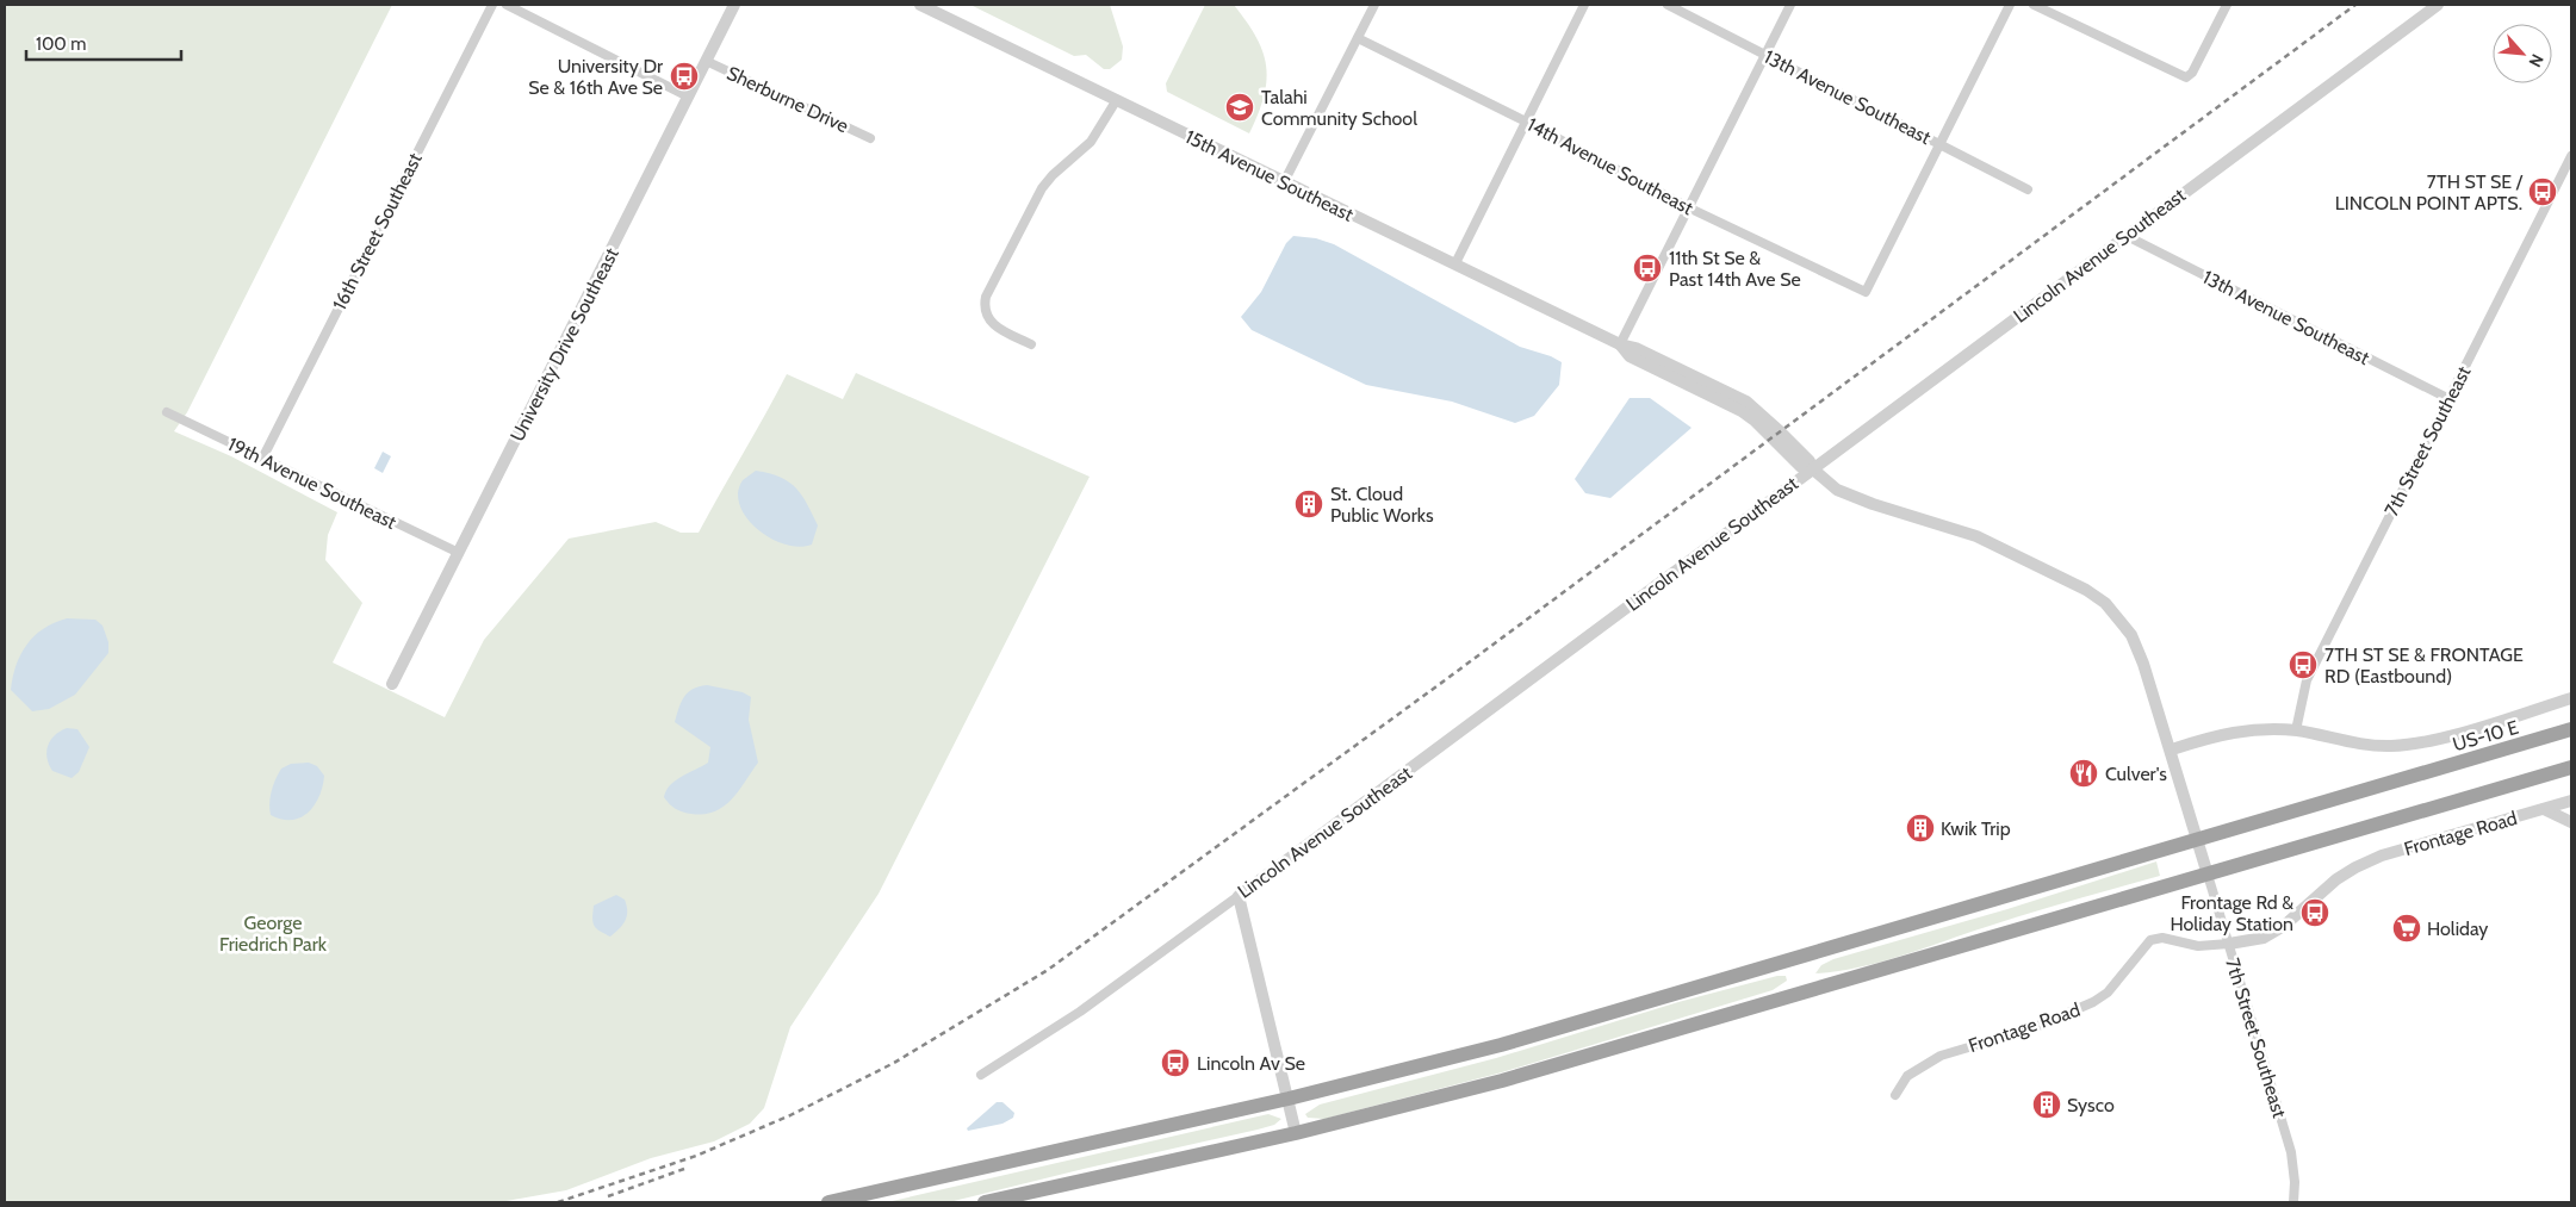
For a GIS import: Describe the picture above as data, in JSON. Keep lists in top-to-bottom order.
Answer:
{
  "streets": {
    "highway": ["US-10 E"],
    "street": [
      "13th Avenue Southeast",
      "Sherburne Drive",
      "14th Avenue Southeast",
      "15th Avenue Southeast",
      "16th Street Southeast",
      "Lincoln Avenue Southeast",
      "University Drive Southeast",
      "7th Street Southeast",
      "19th Avenue Southeast",
      "Frontage Road"
    ]
  },
  "crossings": [
    ["13th Avenue Southeast", "14th Avenue Southeast"],
    ["13th Avenue Southeast", "Lincoln Avenue Southeast"],
    ["13th Avenue Southeast", "7th Street Southeast"],
    ["Sherburne Drive", "University Drive Southeast"],
    ["15th Avenue Southeast", "Lincoln Avenue Southeast"],
    ["15th Avenue Southeast", "7th Street Southeast"],
    ["15th Avenue Southeast", "US-10 E"],
    ["16th Street Southeast", "19th Avenue Southeast"],
    ["University Drive Southeast", "19th Avenue Southeast"],
    ["7th Street Southeast", "Frontage Road"]
  ],
  "parks": ["George Friedrich Park"],
  "places": {
    "bus stop": [
      "University Dr Se & 16th Ave Se",
      "7TH ST SE / LINCOLN POINT APTS.",
      "11th St Se & Past 14th Ave Se",
      "7TH ST SE & FRONTAGE RD (Eastbound)",
      "Frontage Rd & Holiday Station",
      "Lincoln Av Se"
    ],
    "school or university": ["Talahi Community School"],
    "building": ["St. Cloud Public Works", "Kwik Trip", "Sysco"],
    "restaurant": ["Culver's"],
    "supermarket": ["Holiday"]
  },
  "scale_bar": "100 m",
  "north": "bottom right"
}
